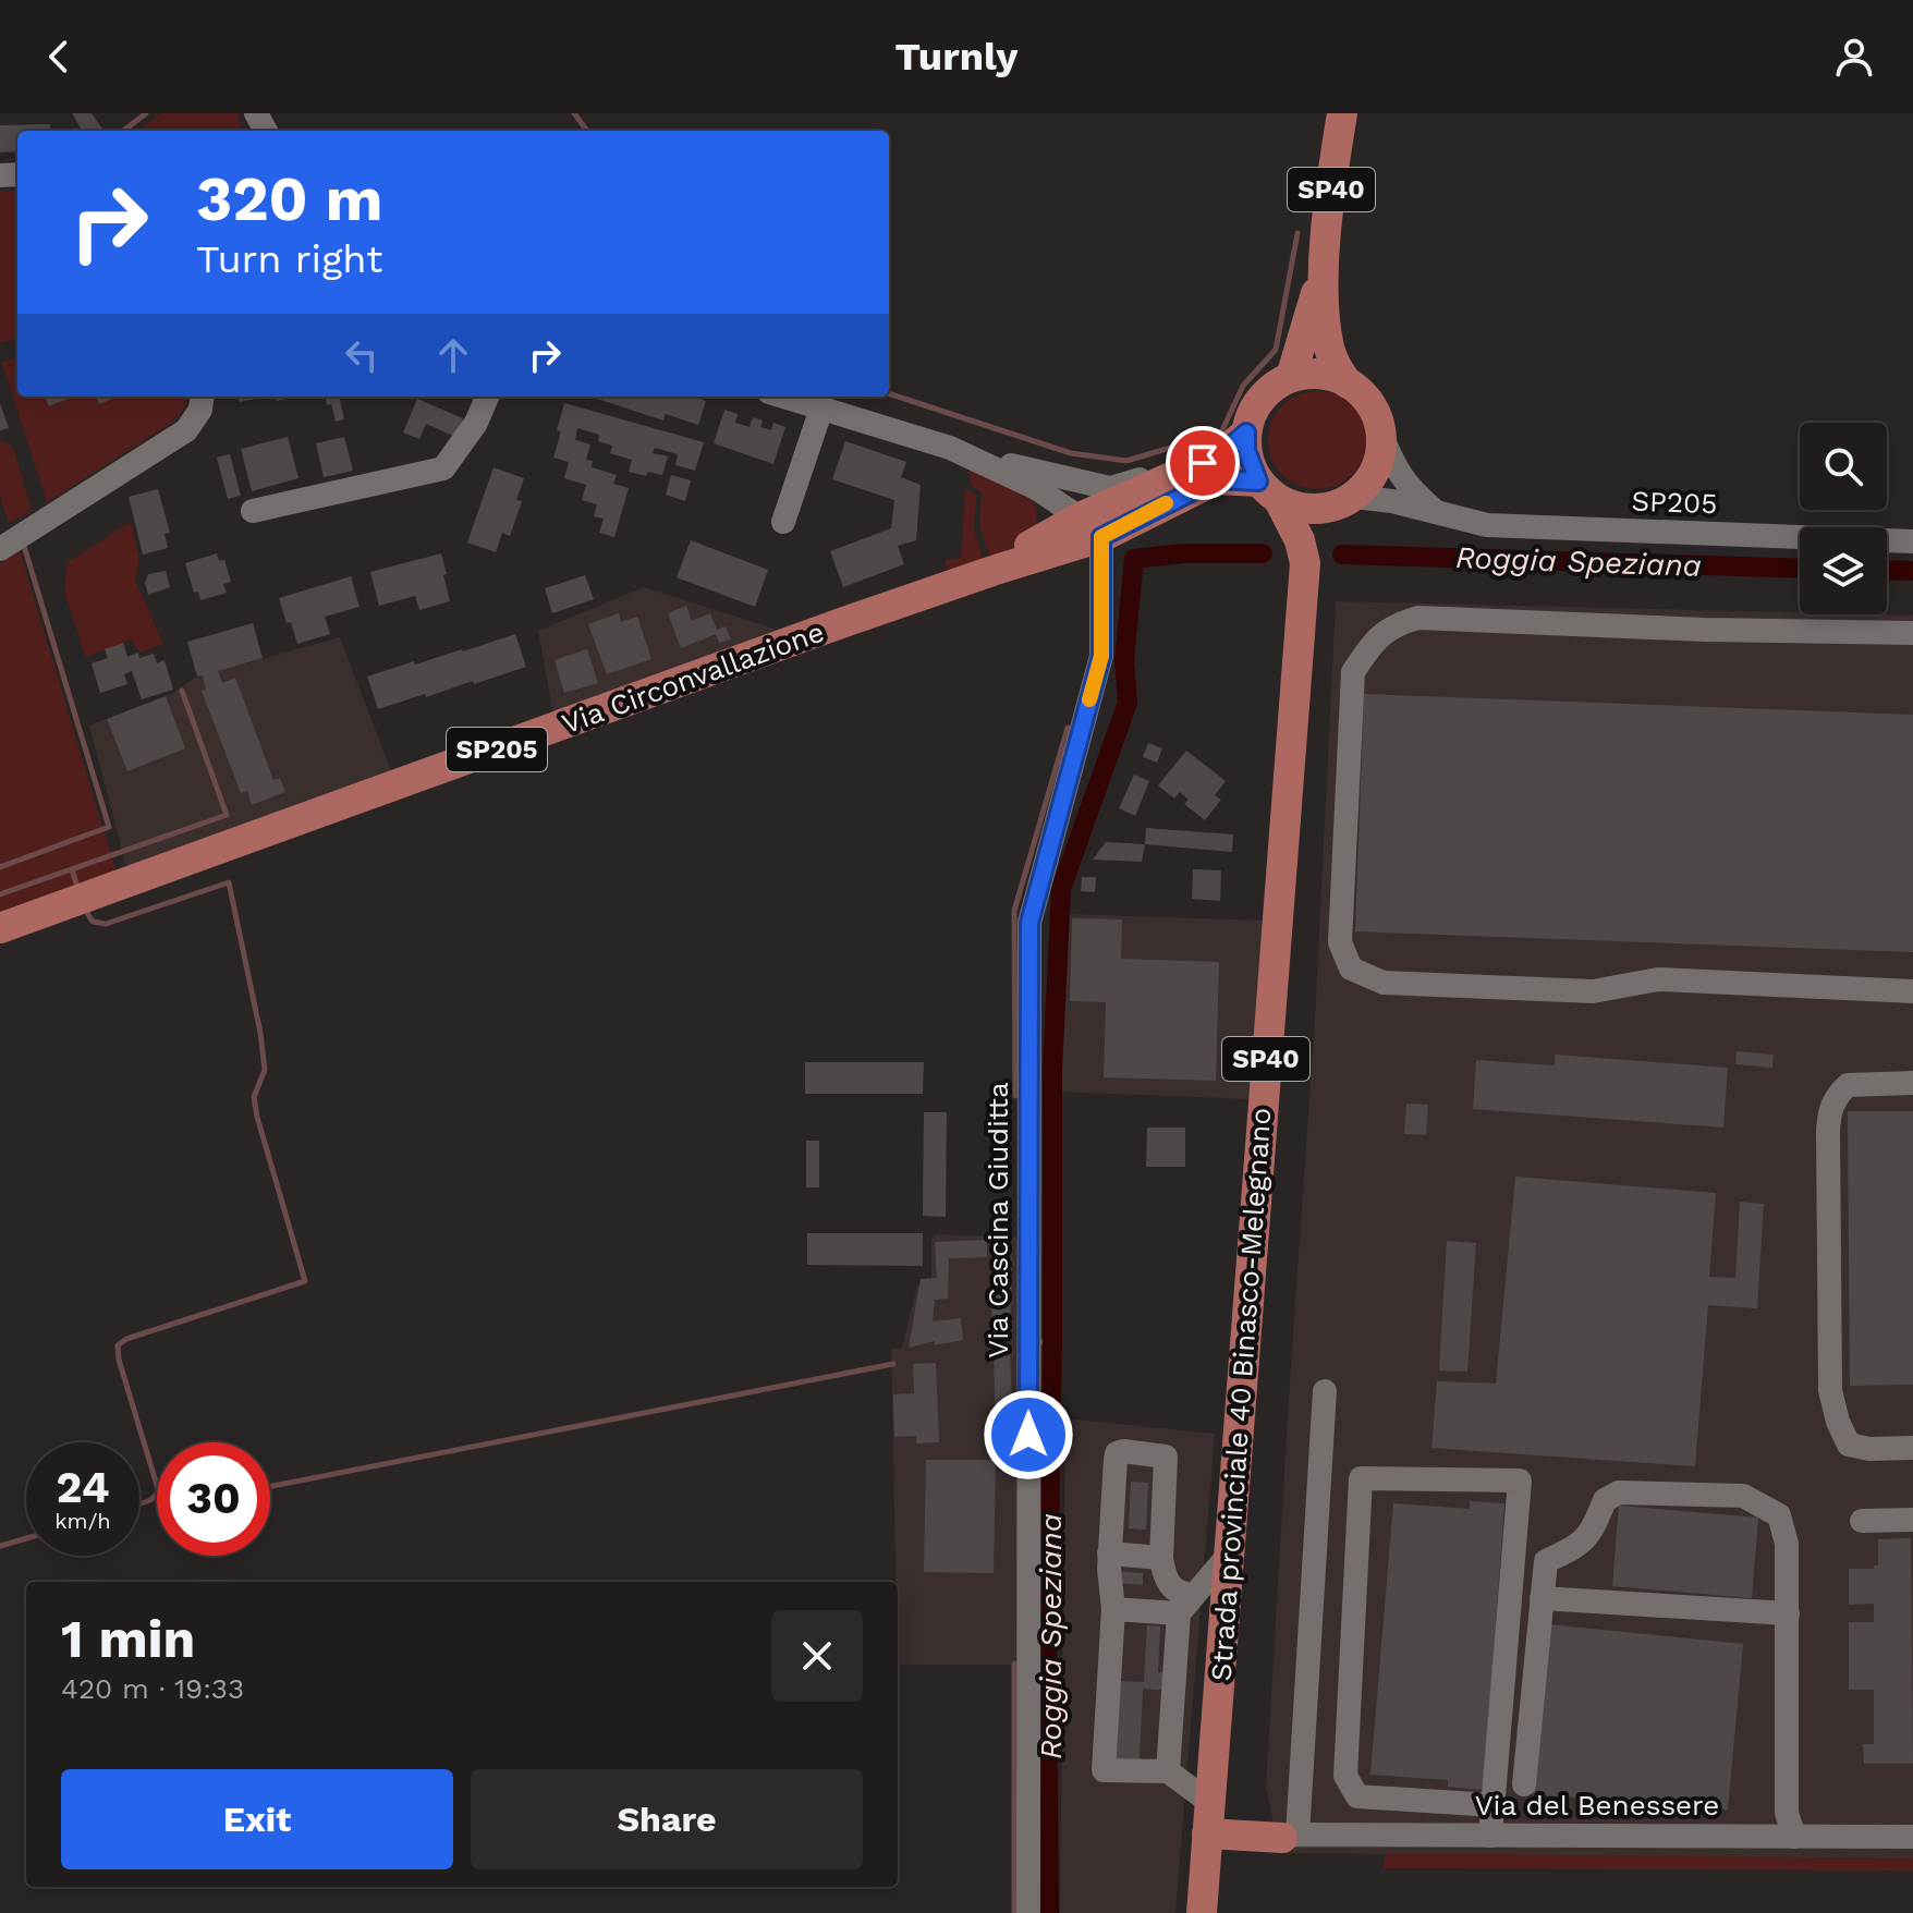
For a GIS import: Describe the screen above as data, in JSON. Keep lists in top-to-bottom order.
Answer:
{
  "streets": {
    "main road": [
      "SP40",
      "SP205",
      "Via Circonvallazione",
      "Strada provinciale 40 Binasco-Melegnano"
    ],
    "street": ["Via Cascina Giuditta", "Via del Benessere"]
  },
  "crossings": [
    ["SP40", "SP205"],
    ["SP40", "Strada provinciale 40 Binasco-Melegnano"],
    ["SP205", "Via Circonvallazione"],
    ["SP205", "Via Cascina Giuditta"],
    ["SP205", "Strada provinciale 40 Binasco-Melegnano"]
  ],
  "water": ["Roggia Speziana"],
  "page": {
    "header": "Turnly",
    "turn": ["320 m", "Turn right"],
    "speed": "24 km/h",
    "limit": "30",
    "heading": ["1 min", "420 m · 19:33"],
    "buttons": ["Exit", "Share"]
  }
}
